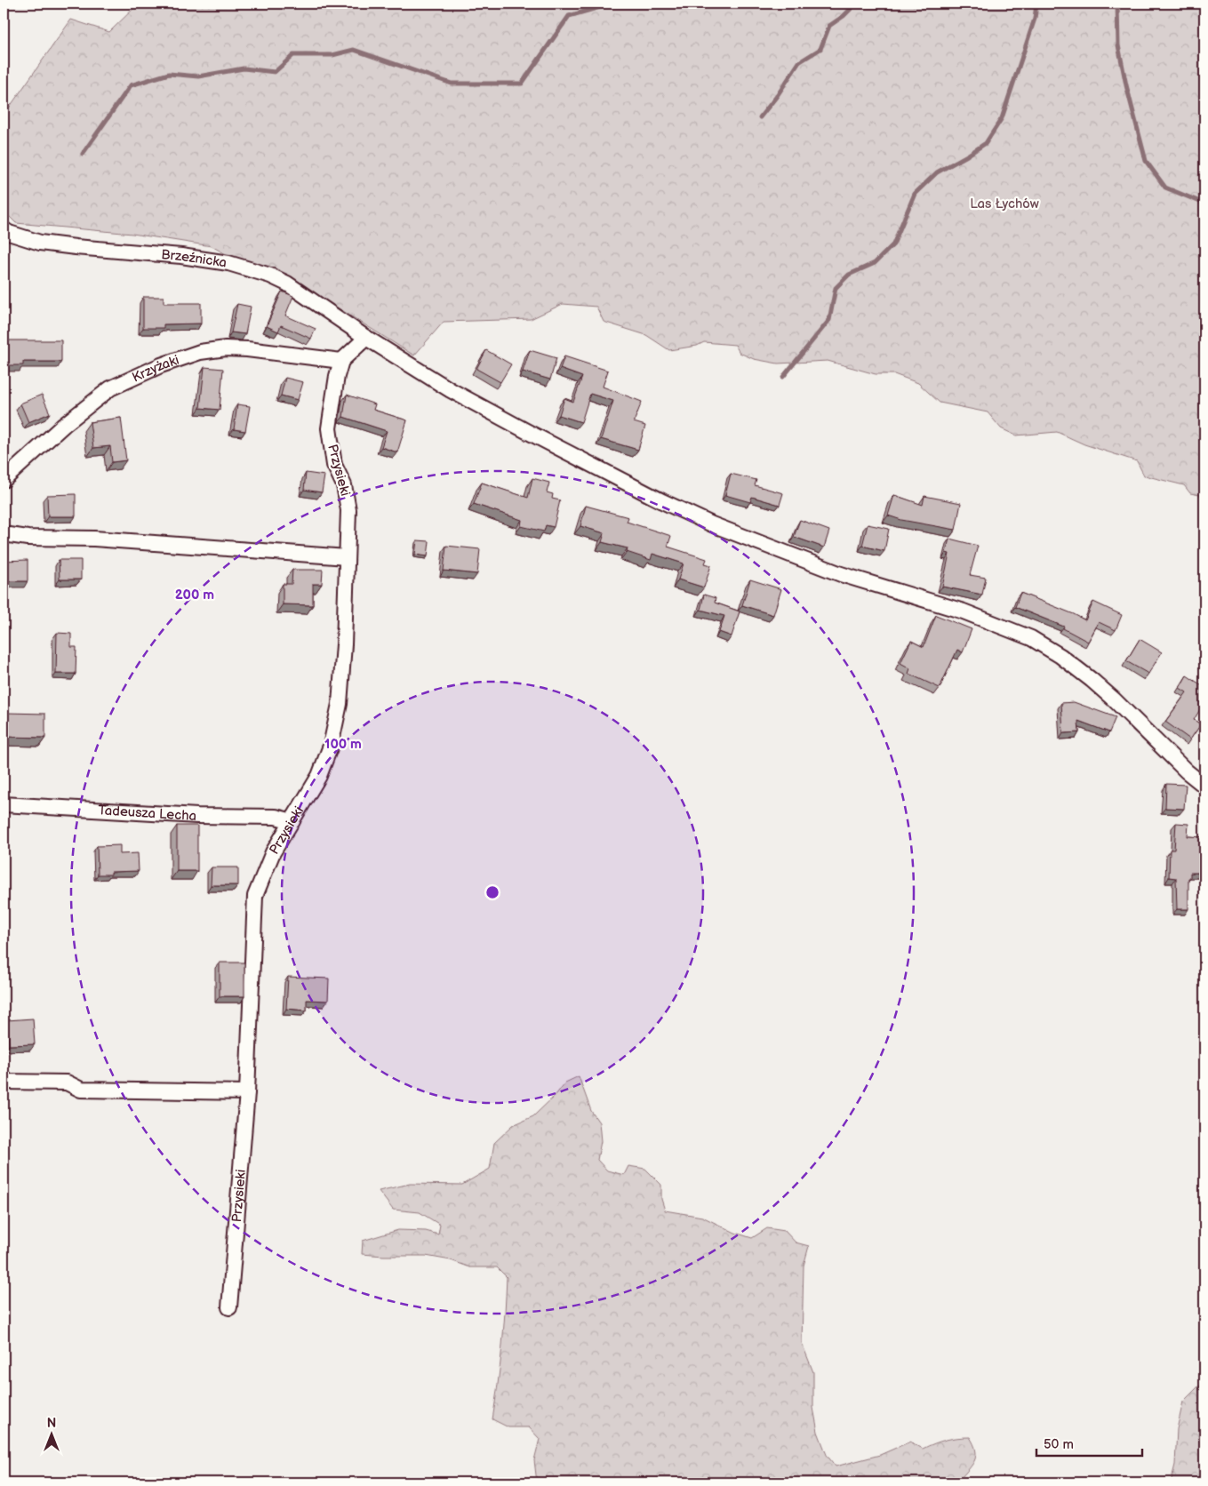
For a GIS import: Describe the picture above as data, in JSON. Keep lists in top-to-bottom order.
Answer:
{
  "streets": {
    "street": [
      "Brzeźnicka",
      "Krzyżaki",
      "Przysieki",
      "Tadeusza Lecha"
    ]
  },
  "crossings": [
    ["Krzyżaki", "Przysieki"],
    ["Przysieki", "Tadeusza Lecha"]
  ],
  "parks": ["Las Łychów"],
  "scale_bar": "50 m",
  "north": "top",
  "rings": ["200 m", "100 m"]
}
